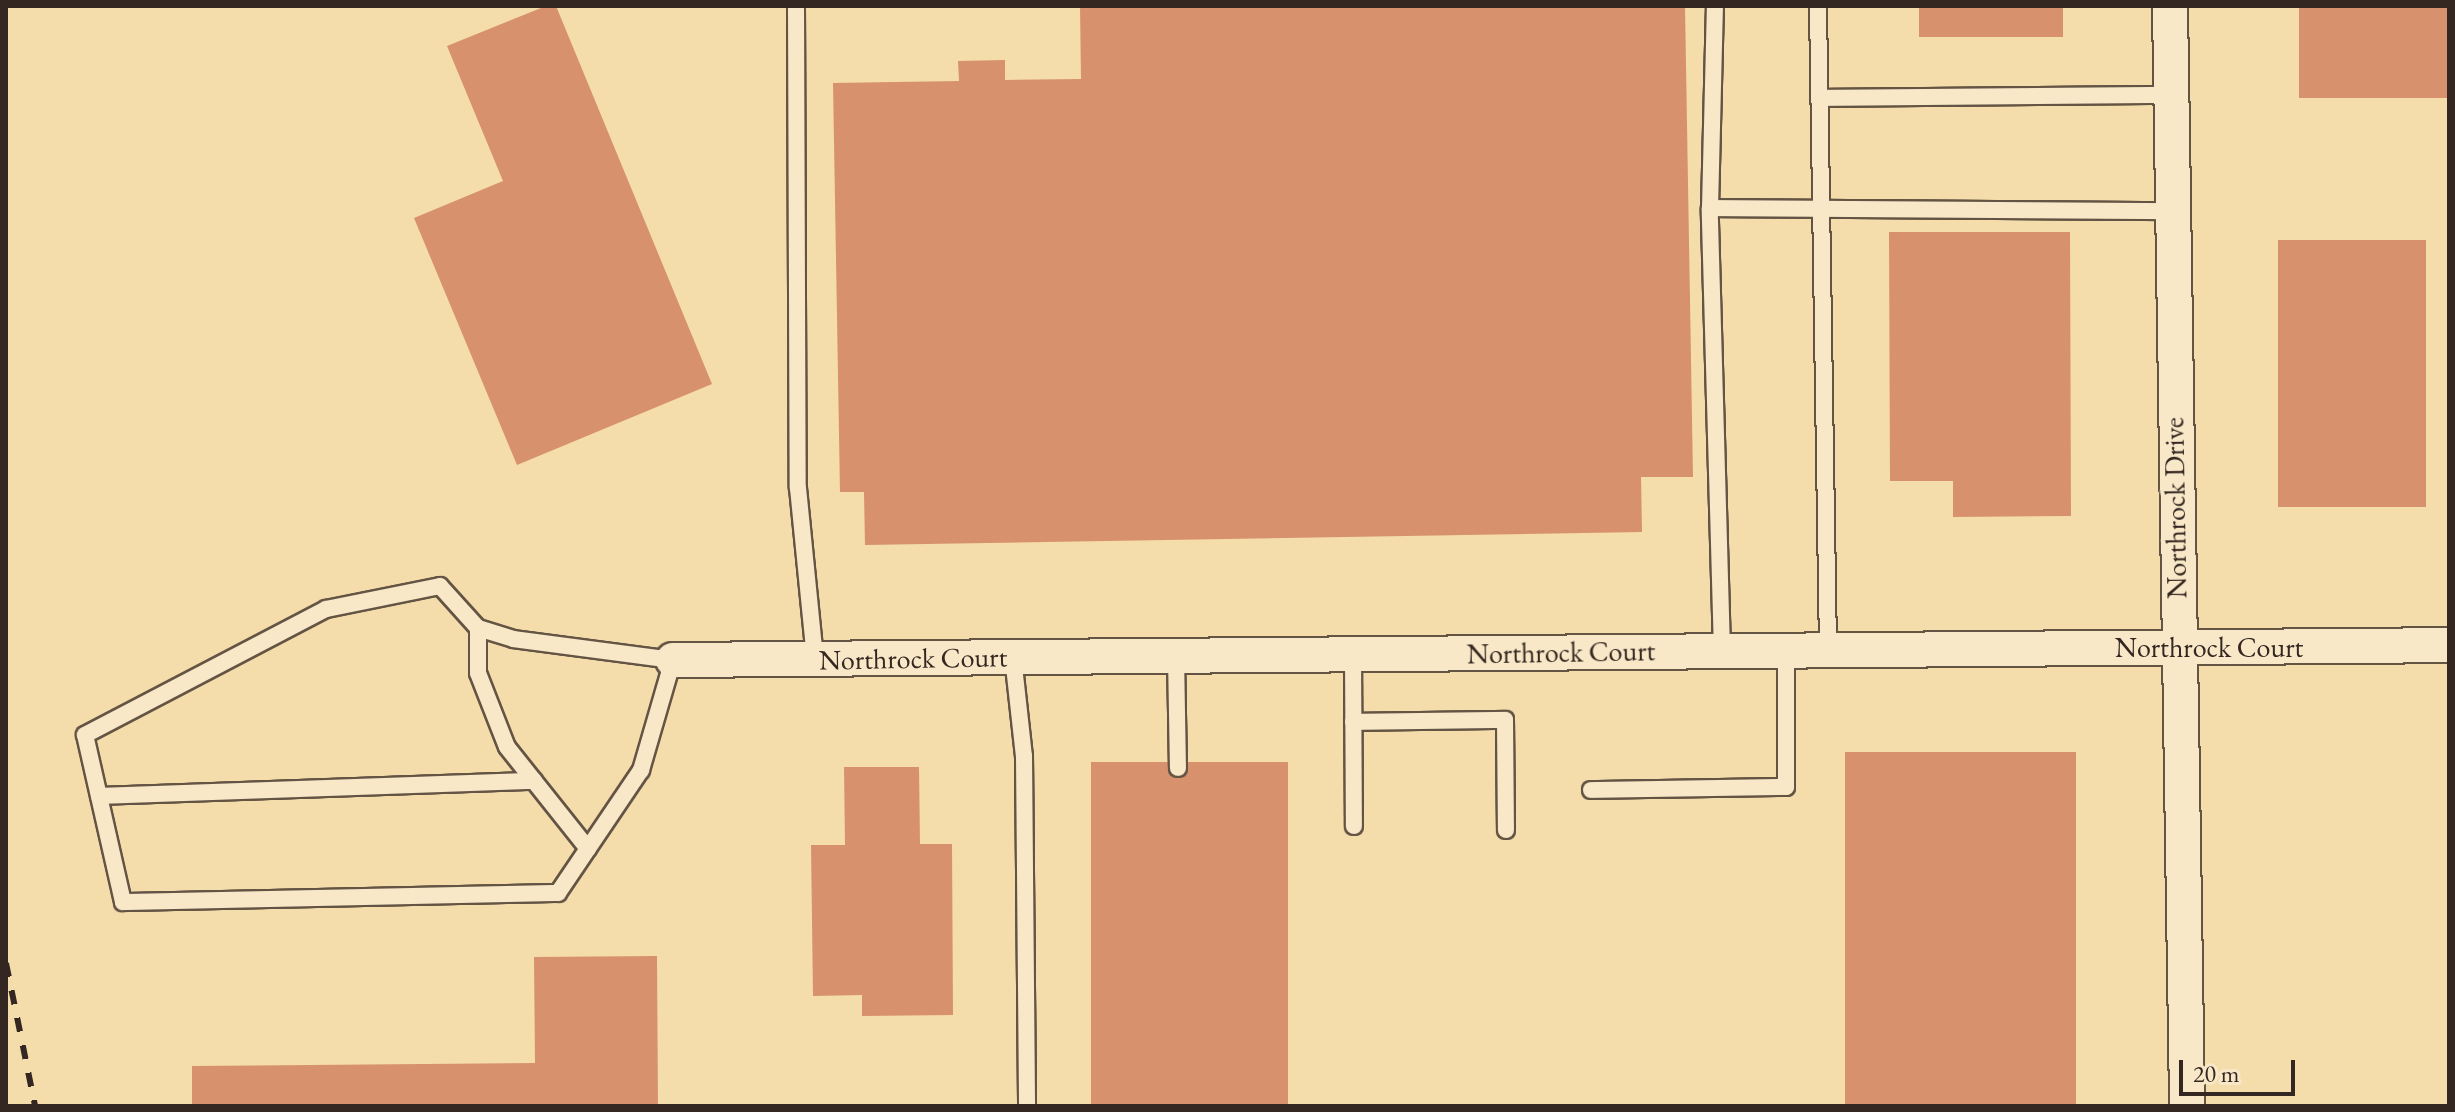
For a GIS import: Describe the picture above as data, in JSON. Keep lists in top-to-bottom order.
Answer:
{
  "streets": {
    "street": ["Northrock Drive", "Northrock Court"]
  },
  "crossings": [
    ["Northrock Drive", "Northrock Court"]
  ],
  "scale_bar": "20 m"
}
